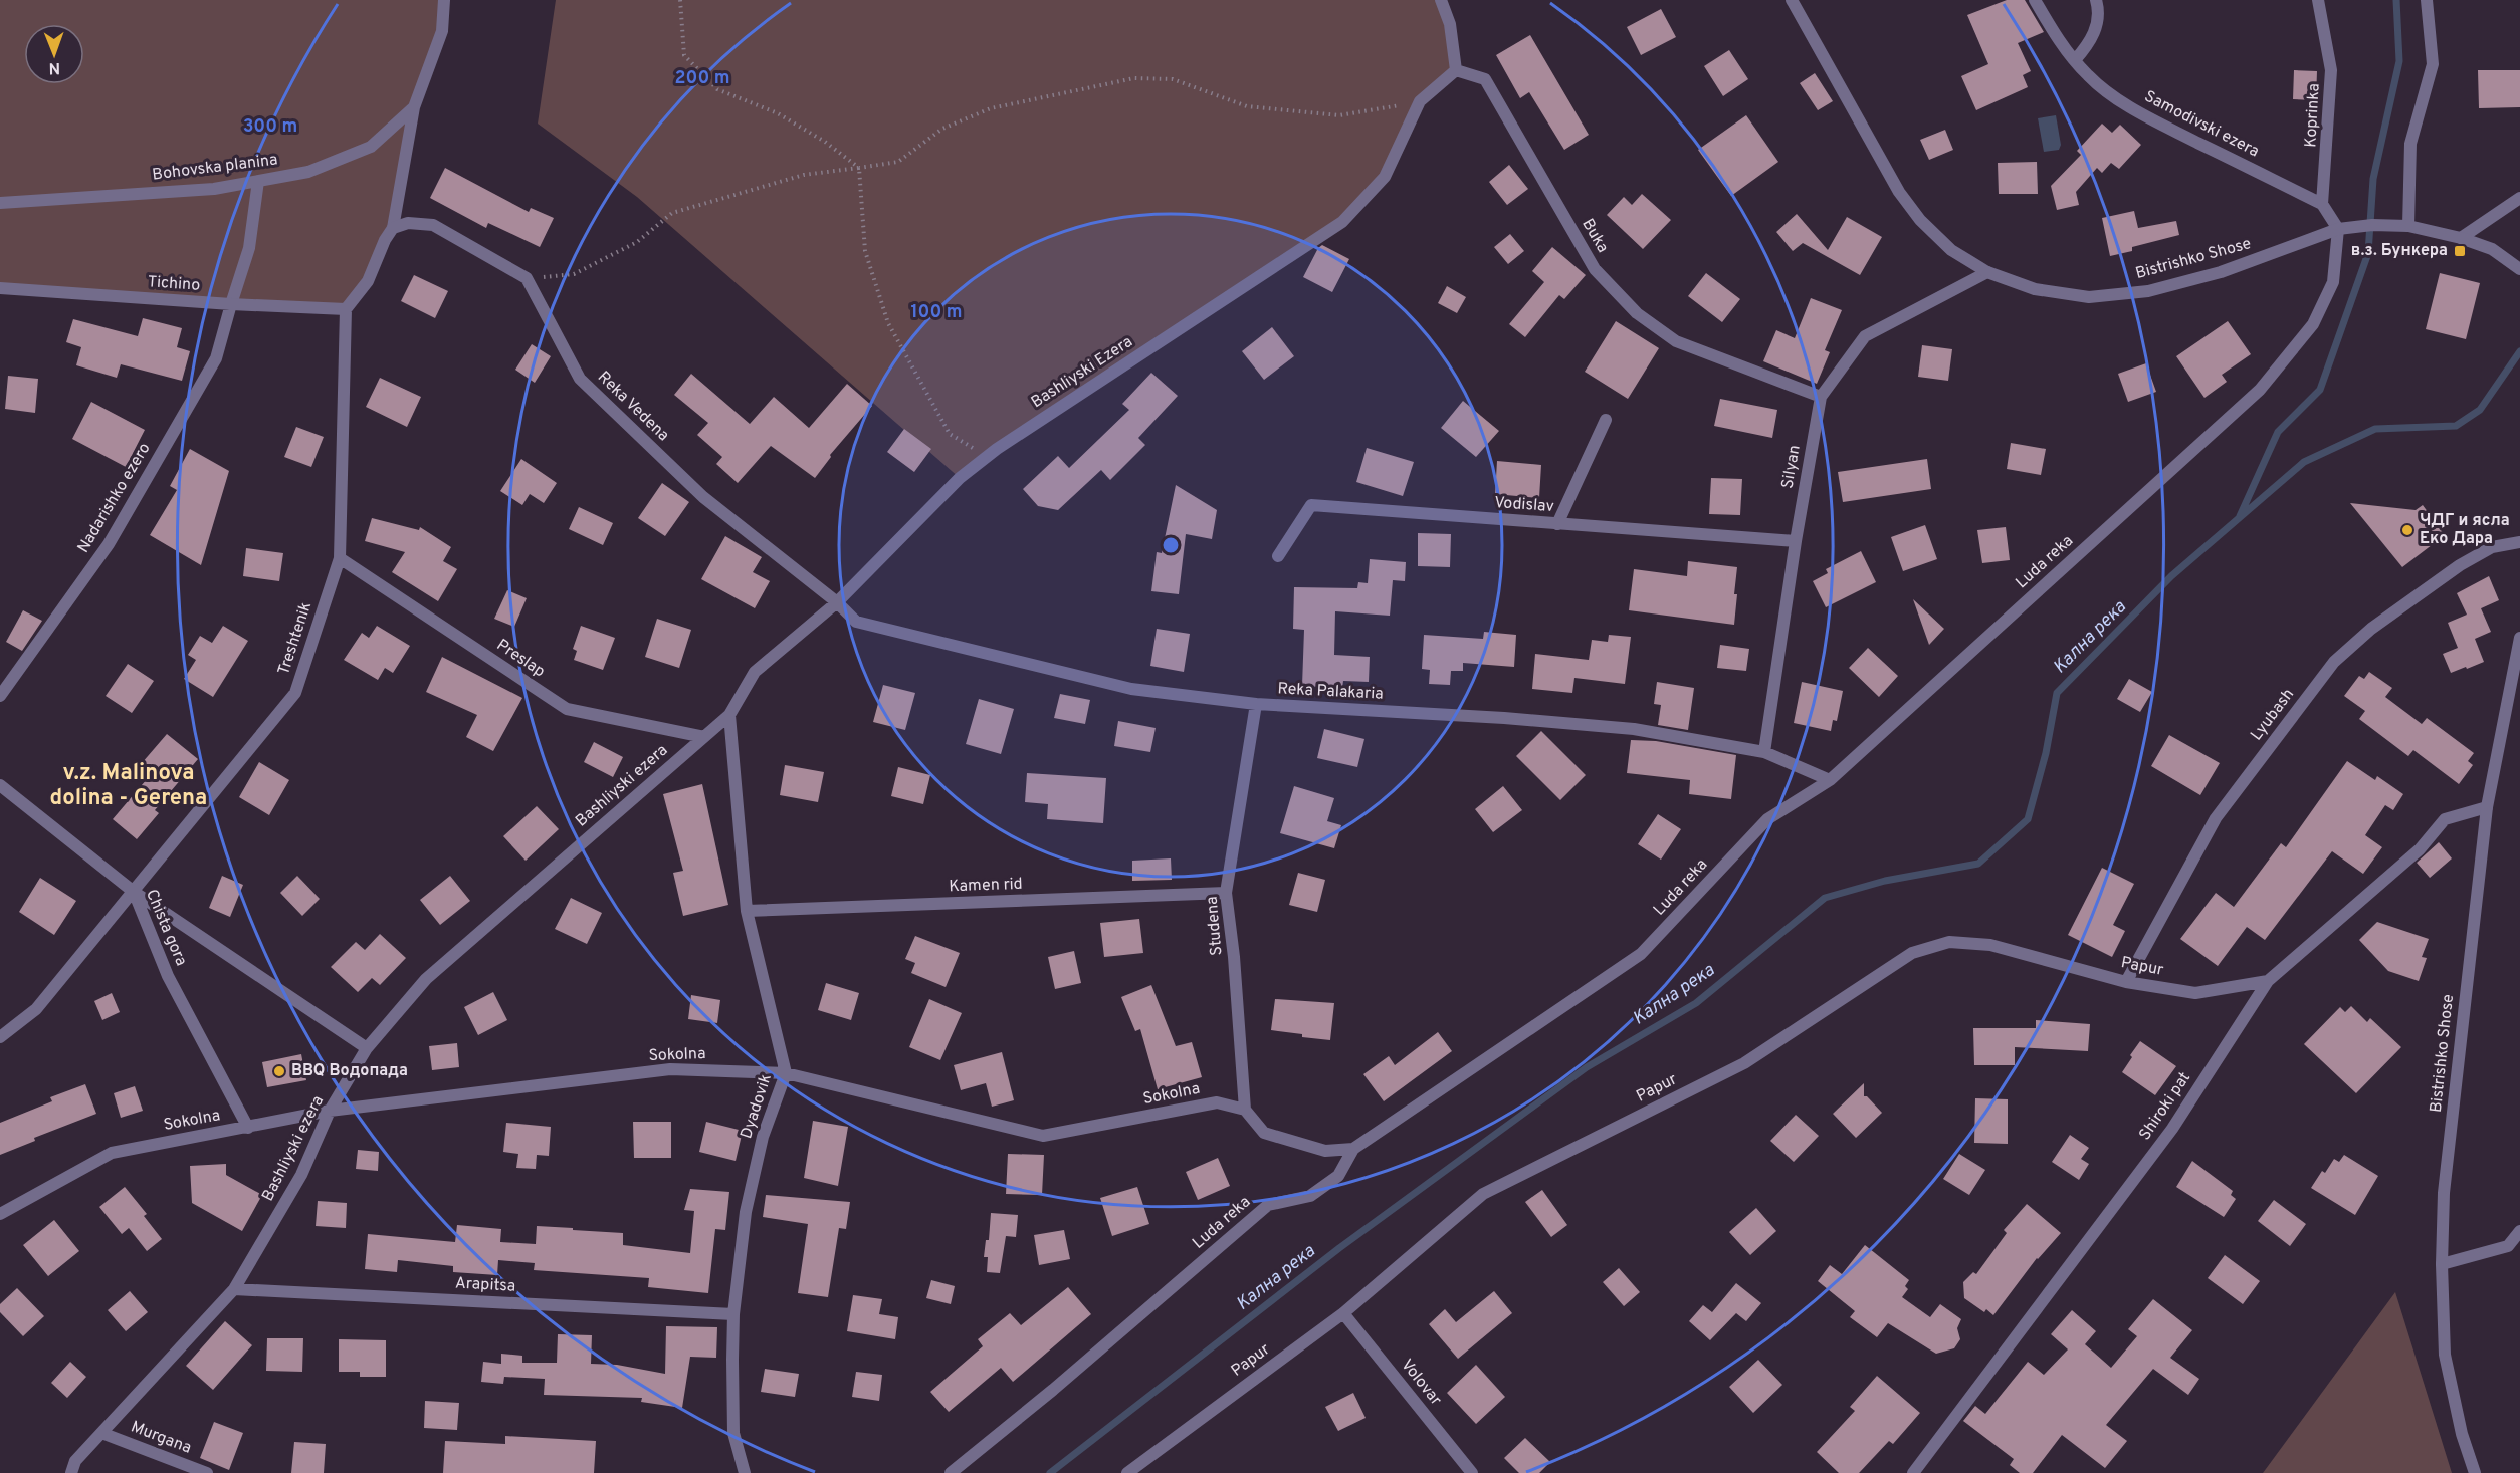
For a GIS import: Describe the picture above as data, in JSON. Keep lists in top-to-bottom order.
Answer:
{
  "streets": {
    "street": [
      "Koprinka",
      "Samodivski ezera",
      "Bohovska planina",
      "Buka",
      "Bistrishko Shose",
      "Tichino",
      "Bashliyski Ezera",
      "Reka Vedena",
      "Silyan",
      "Nadarishko ezero",
      "Vodislav",
      "Luda reka",
      "Treshtenik",
      "Preslap",
      "Reka Palakaria",
      "Lyubash",
      "Bashliyski ezera",
      "Kamen rid",
      "Studena",
      "Chista gora",
      "Papur",
      "Sokolna",
      "Dyadovik",
      "Shiroki pat",
      "Arapitsa",
      "Volovar",
      "Murgana"
    ]
  },
  "crossings": [
    ["Koprinka", "Samodivski ezera"],
    ["Bohovska planina", "Nadarishko ezero"],
    ["Buka", "Bashliyski Ezera"],
    ["Buka", "Silyan"],
    ["Bistrishko Shose", "Silyan"],
    ["Bistrishko Shose", "Luda reka"],
    ["Bistrishko Shose", "Shiroki pat"],
    ["Tichino", "Nadarishko ezero"],
    ["Tichino", "Treshtenik"],
    ["Bashliyski Ezera", "Reka Vedena"],
    ["Bashliyski Ezera", "Reka Palakaria"],
    ["Bashliyski Ezera", "Bashliyski ezera"],
    ["Bashliyski Ezera", "Dyadovik"],
    ["Reka Vedena", "Reka Palakaria"],
    ["Silyan", "Vodislav"],
    ["Silyan", "Reka Palakaria"],
    ["Luda reka", "Reka Palakaria"],
    ["Treshtenik", "Preslap"],
    ["Treshtenik", "Chista gora"],
    ["Preslap", "Bashliyski ezera"],
    ["Reka Palakaria", "Studena"],
    ["Lyubash", "Papur"],
    ["Bashliyski ezera", "Sokolna"],
    ["Bashliyski ezera", "Dyadovik"],
    ["Bashliyski ezera", "Arapitsa"],
    ["Bashliyski ezera", "Murgana"],
    ["Kamen rid", "Studena"],
    ["Kamen rid", "Dyadovik"],
    ["Studena", "Sokolna"],
    ["Chista gora", "Sokolna"],
    ["Papur", "Shiroki pat"],
    ["Papur", "Volovar"],
    ["Sokolna", "Dyadovik"],
    ["Dyadovik", "Arapitsa"]
  ],
  "districts": ["v.z. Malinova dolina - Gerena"],
  "water": ["Кална река"],
  "places": {
    "transit": ["в.з. Бункера"],
    "other": ["ЧДГ и ясла Еко Дара", "BBQ Водопада"]
  },
  "north": "bottom",
  "rings": ["200 m", "300 m", "100 m"]
}
